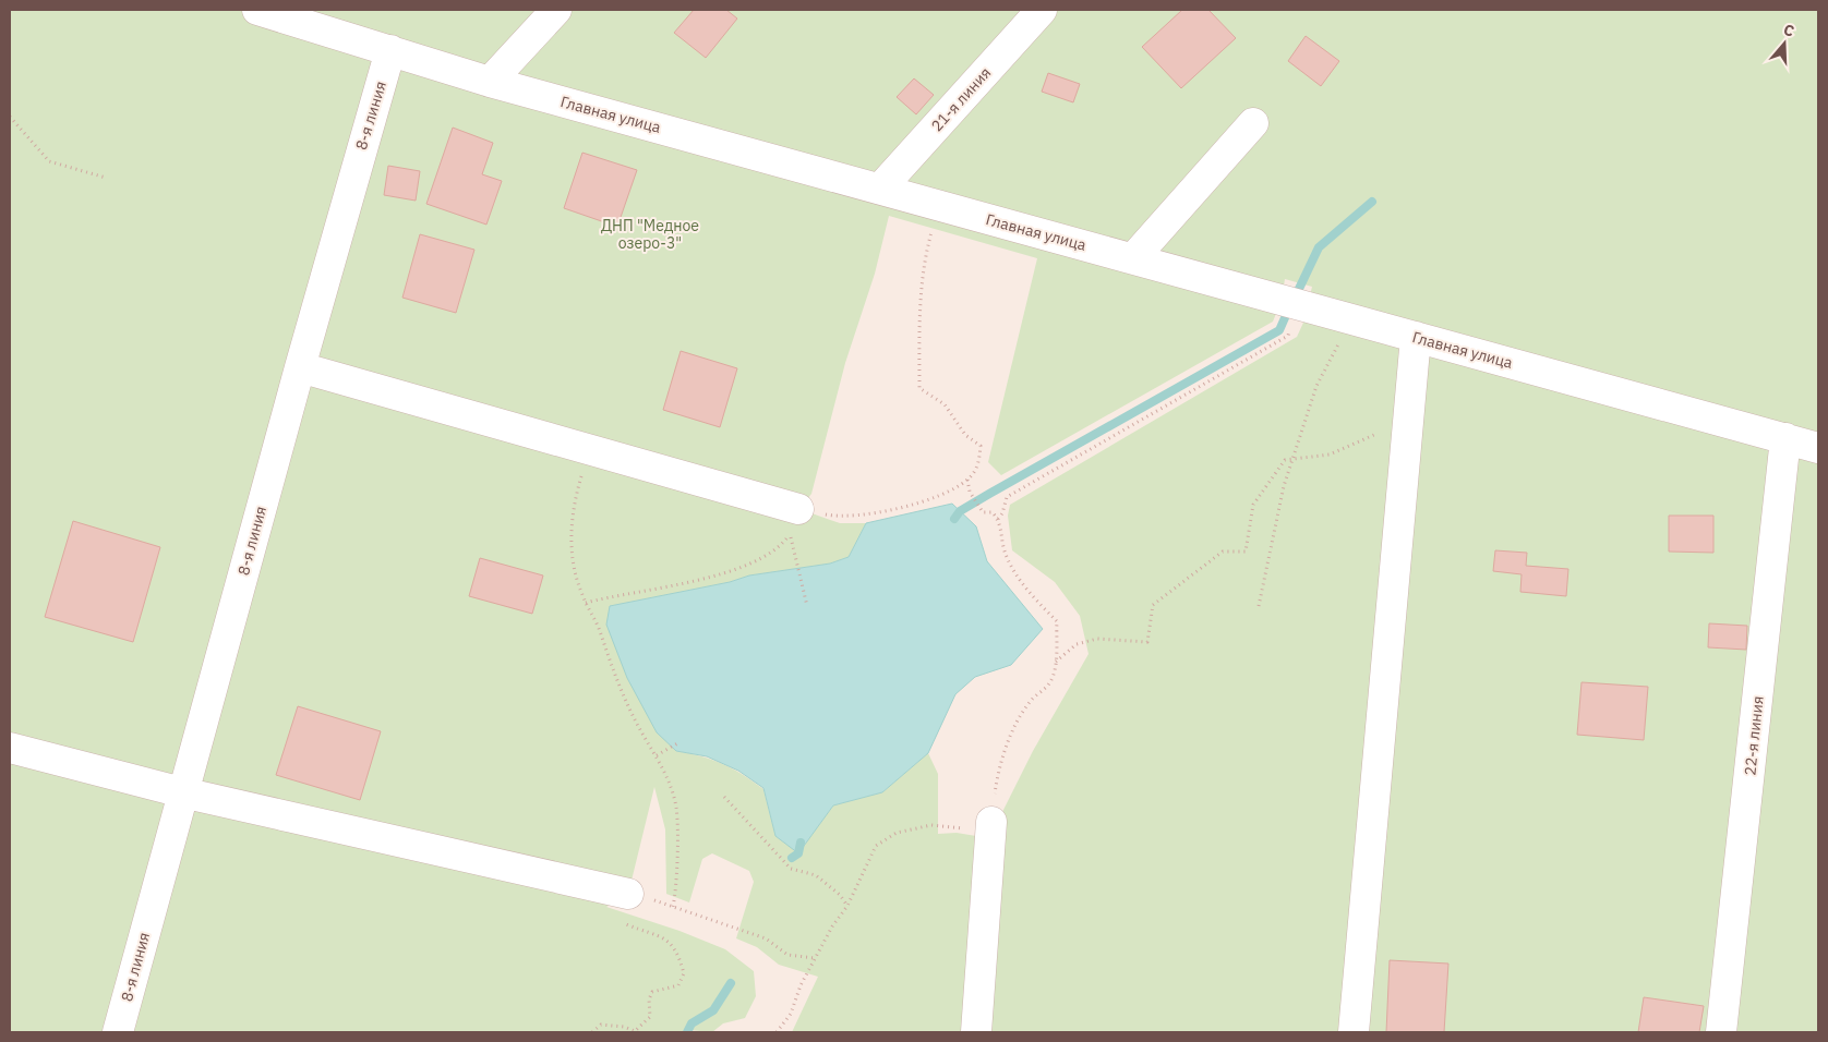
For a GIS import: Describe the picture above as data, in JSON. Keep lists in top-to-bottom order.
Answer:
{
  "streets": {
    "street": [
      "21-я линия",
      "Главная улица",
      "8-я линия",
      "22-я линия"
    ]
  },
  "crossings": [
    ["21-я линия", "Главная улица"],
    ["Главная улица", "8-я линия"],
    ["Главная улица", "22-я линия"]
  ],
  "parks": ["ДНП \"Медное озеро-3\""],
  "north": "top"
}
